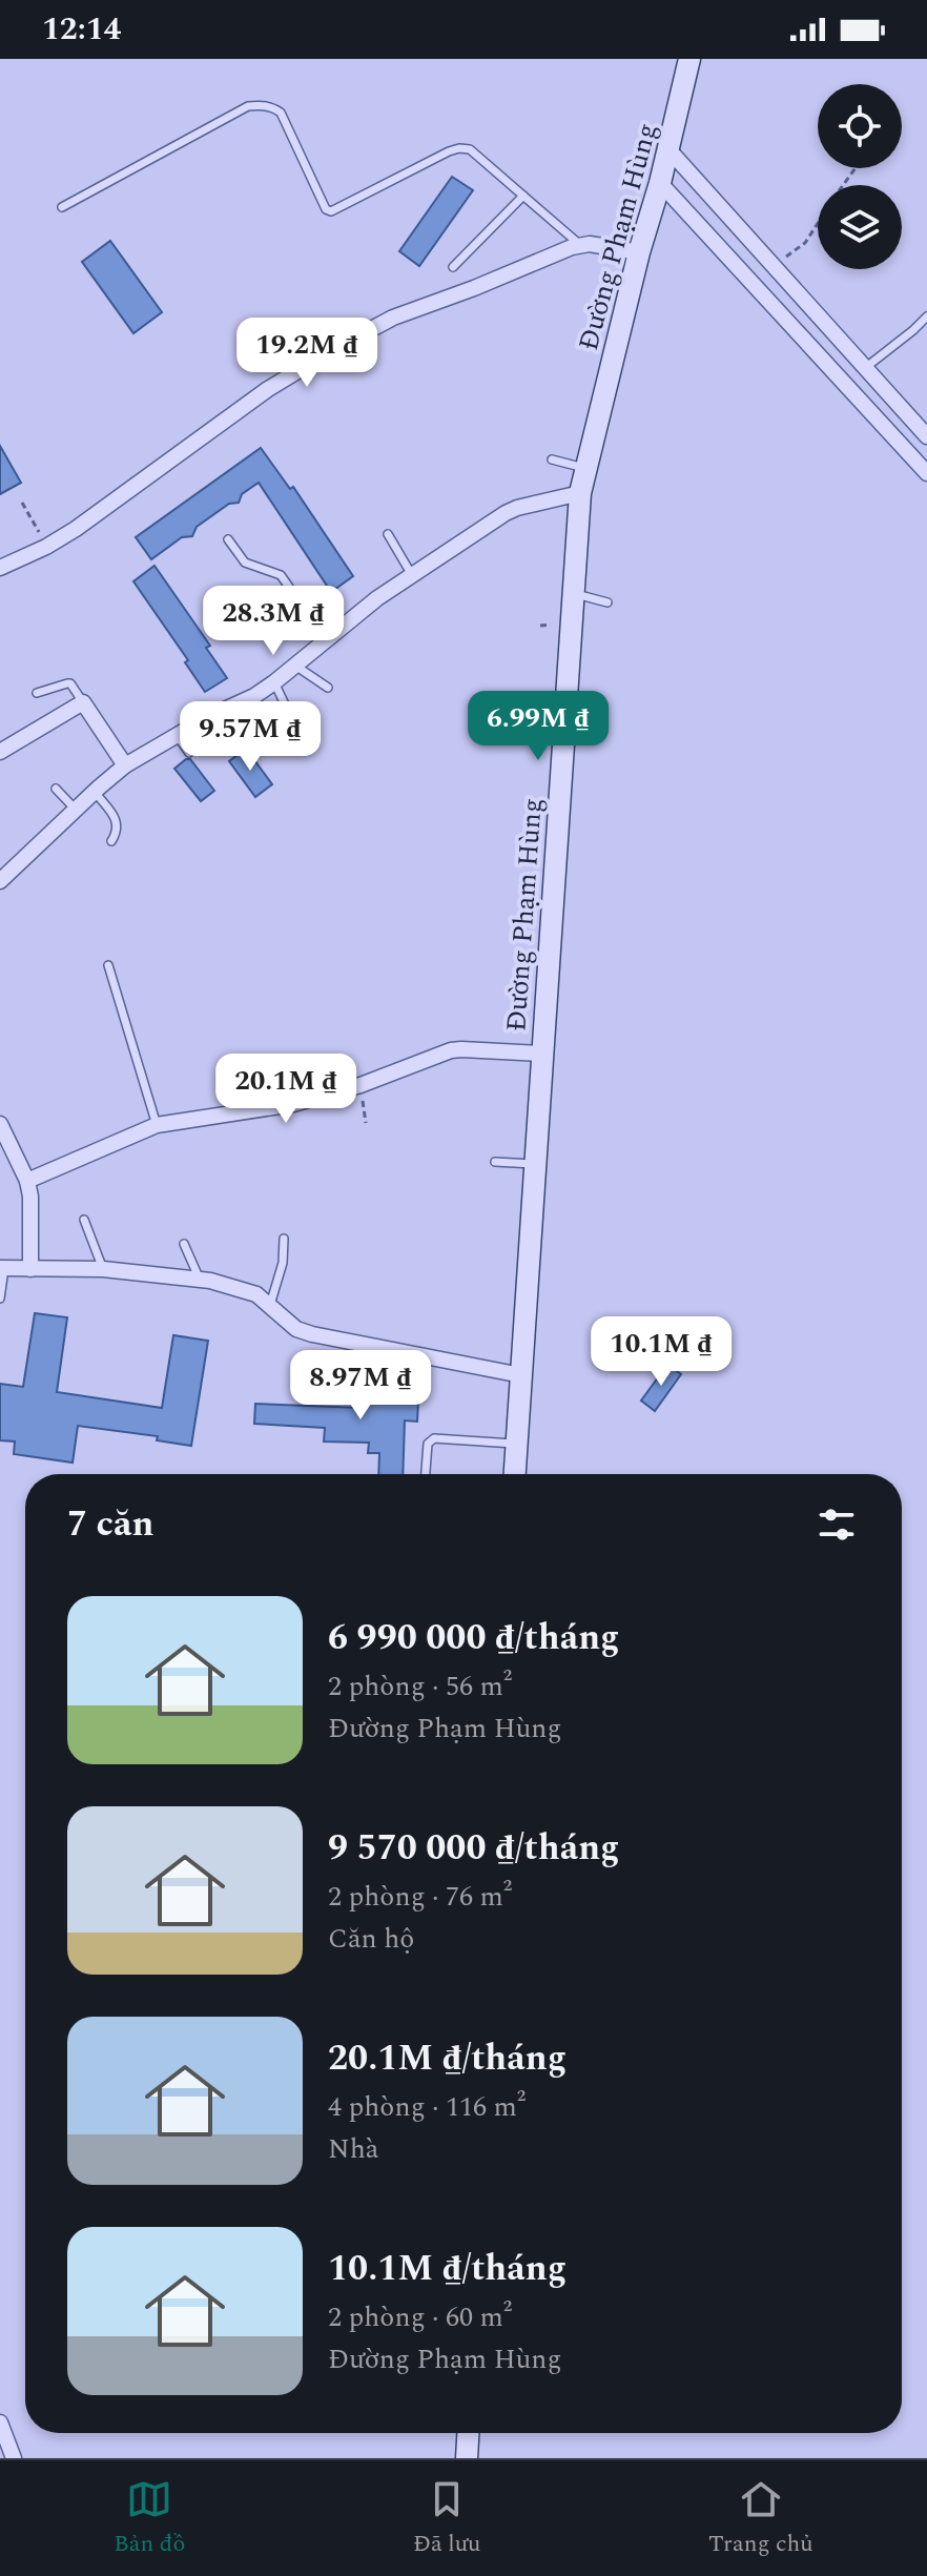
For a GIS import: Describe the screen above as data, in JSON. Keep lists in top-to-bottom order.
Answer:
{
  "streets": {
    "main road": ["Đường Phạm Hùng"]
  },
  "page": {
    "status": "12:14",
    "price": [
      "19.2M ₫",
      "28.3M ₫",
      "6.99M ₫",
      "9.57M ₫",
      "20.1M ₫",
      "10.1M ₫",
      "8.97M ₫"
    ],
    "heading": "7 căn",
    "list": [
      {
        "name": "6 990 000 ₫/tháng",
        "note": "2 phòng · 56 m² · Đường Phạm Hùng"
      },
      {
        "name": "9 570 000 ₫/tháng",
        "note": "2 phòng · 76 m² · Căn hộ"
      },
      {
        "name": "20.1M ₫/tháng",
        "note": "4 phòng · 116 m² · Nhà"
      },
      {
        "name": "10.1M ₫/tháng",
        "note": "2 phòng · 60 m² · Đường Phạm Hùng"
      }
    ],
    "tabs": ["Bản đồ", "Đã lưu", "Trang chủ"]
  }
}
